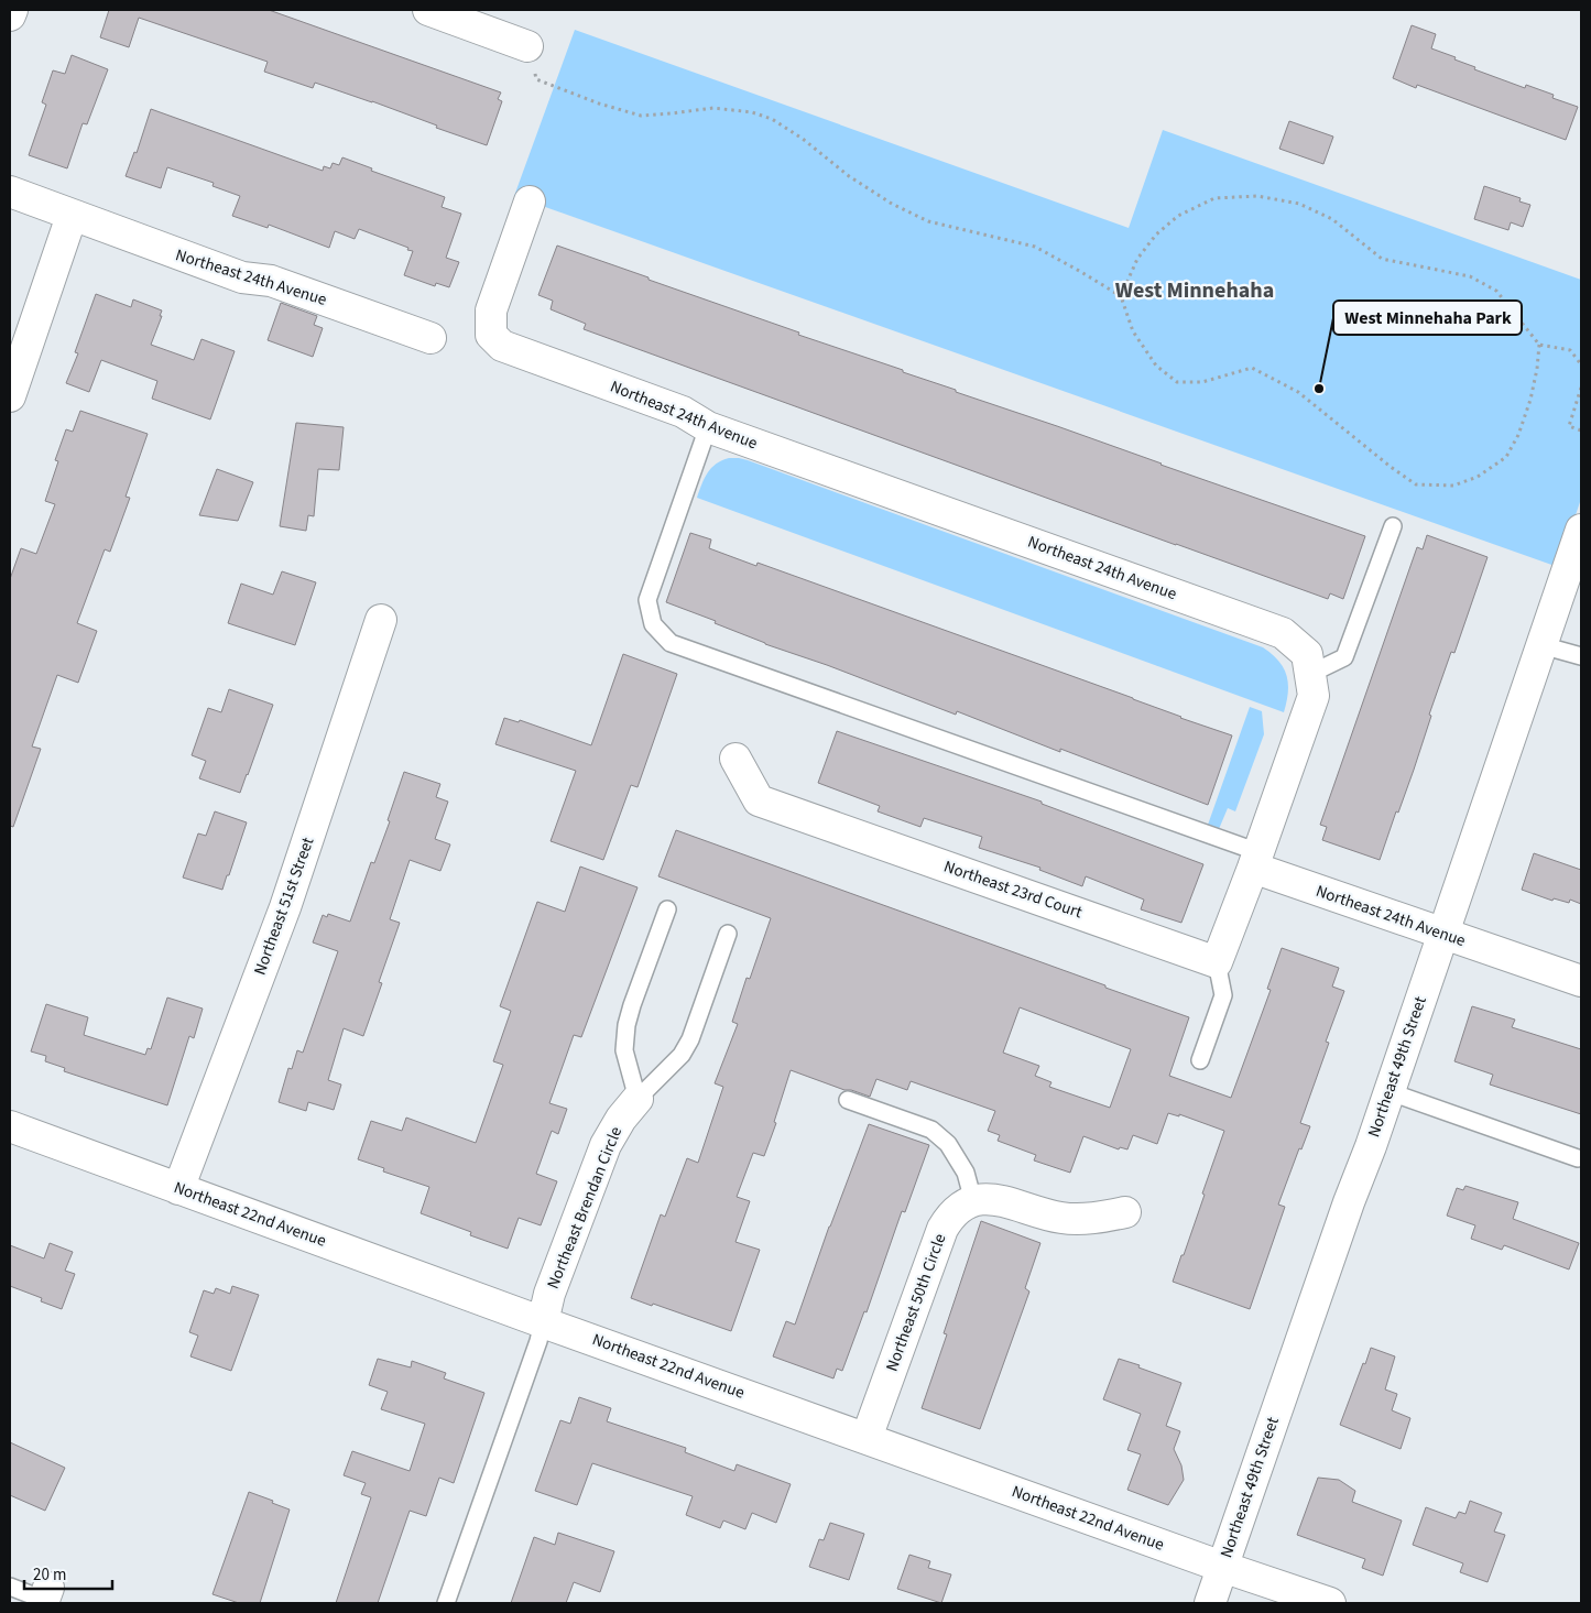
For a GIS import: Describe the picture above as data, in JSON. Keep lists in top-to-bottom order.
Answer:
{
  "streets": {
    "street": [
      "Northeast 24th Avenue",
      "Northeast 23rd Court",
      "Northeast 51st Street",
      "Northeast 49th Street",
      "Northeast Brendan Circle",
      "Northeast 22nd Avenue",
      "Northeast 50th Circle"
    ]
  },
  "crossings": [
    ["Northeast 24th Avenue", "Northeast 49th Street"],
    ["Northeast 51st Street", "Northeast 22nd Avenue"],
    ["Northeast 49th Street", "Northeast 22nd Avenue"],
    ["Northeast Brendan Circle", "Northeast 22nd Avenue"],
    ["Northeast 22nd Avenue", "Northeast 50th Circle"]
  ],
  "districts": ["West Minnehaha"],
  "places": ["West Minnehaha Park"],
  "scale_bar": "20 m"
}
